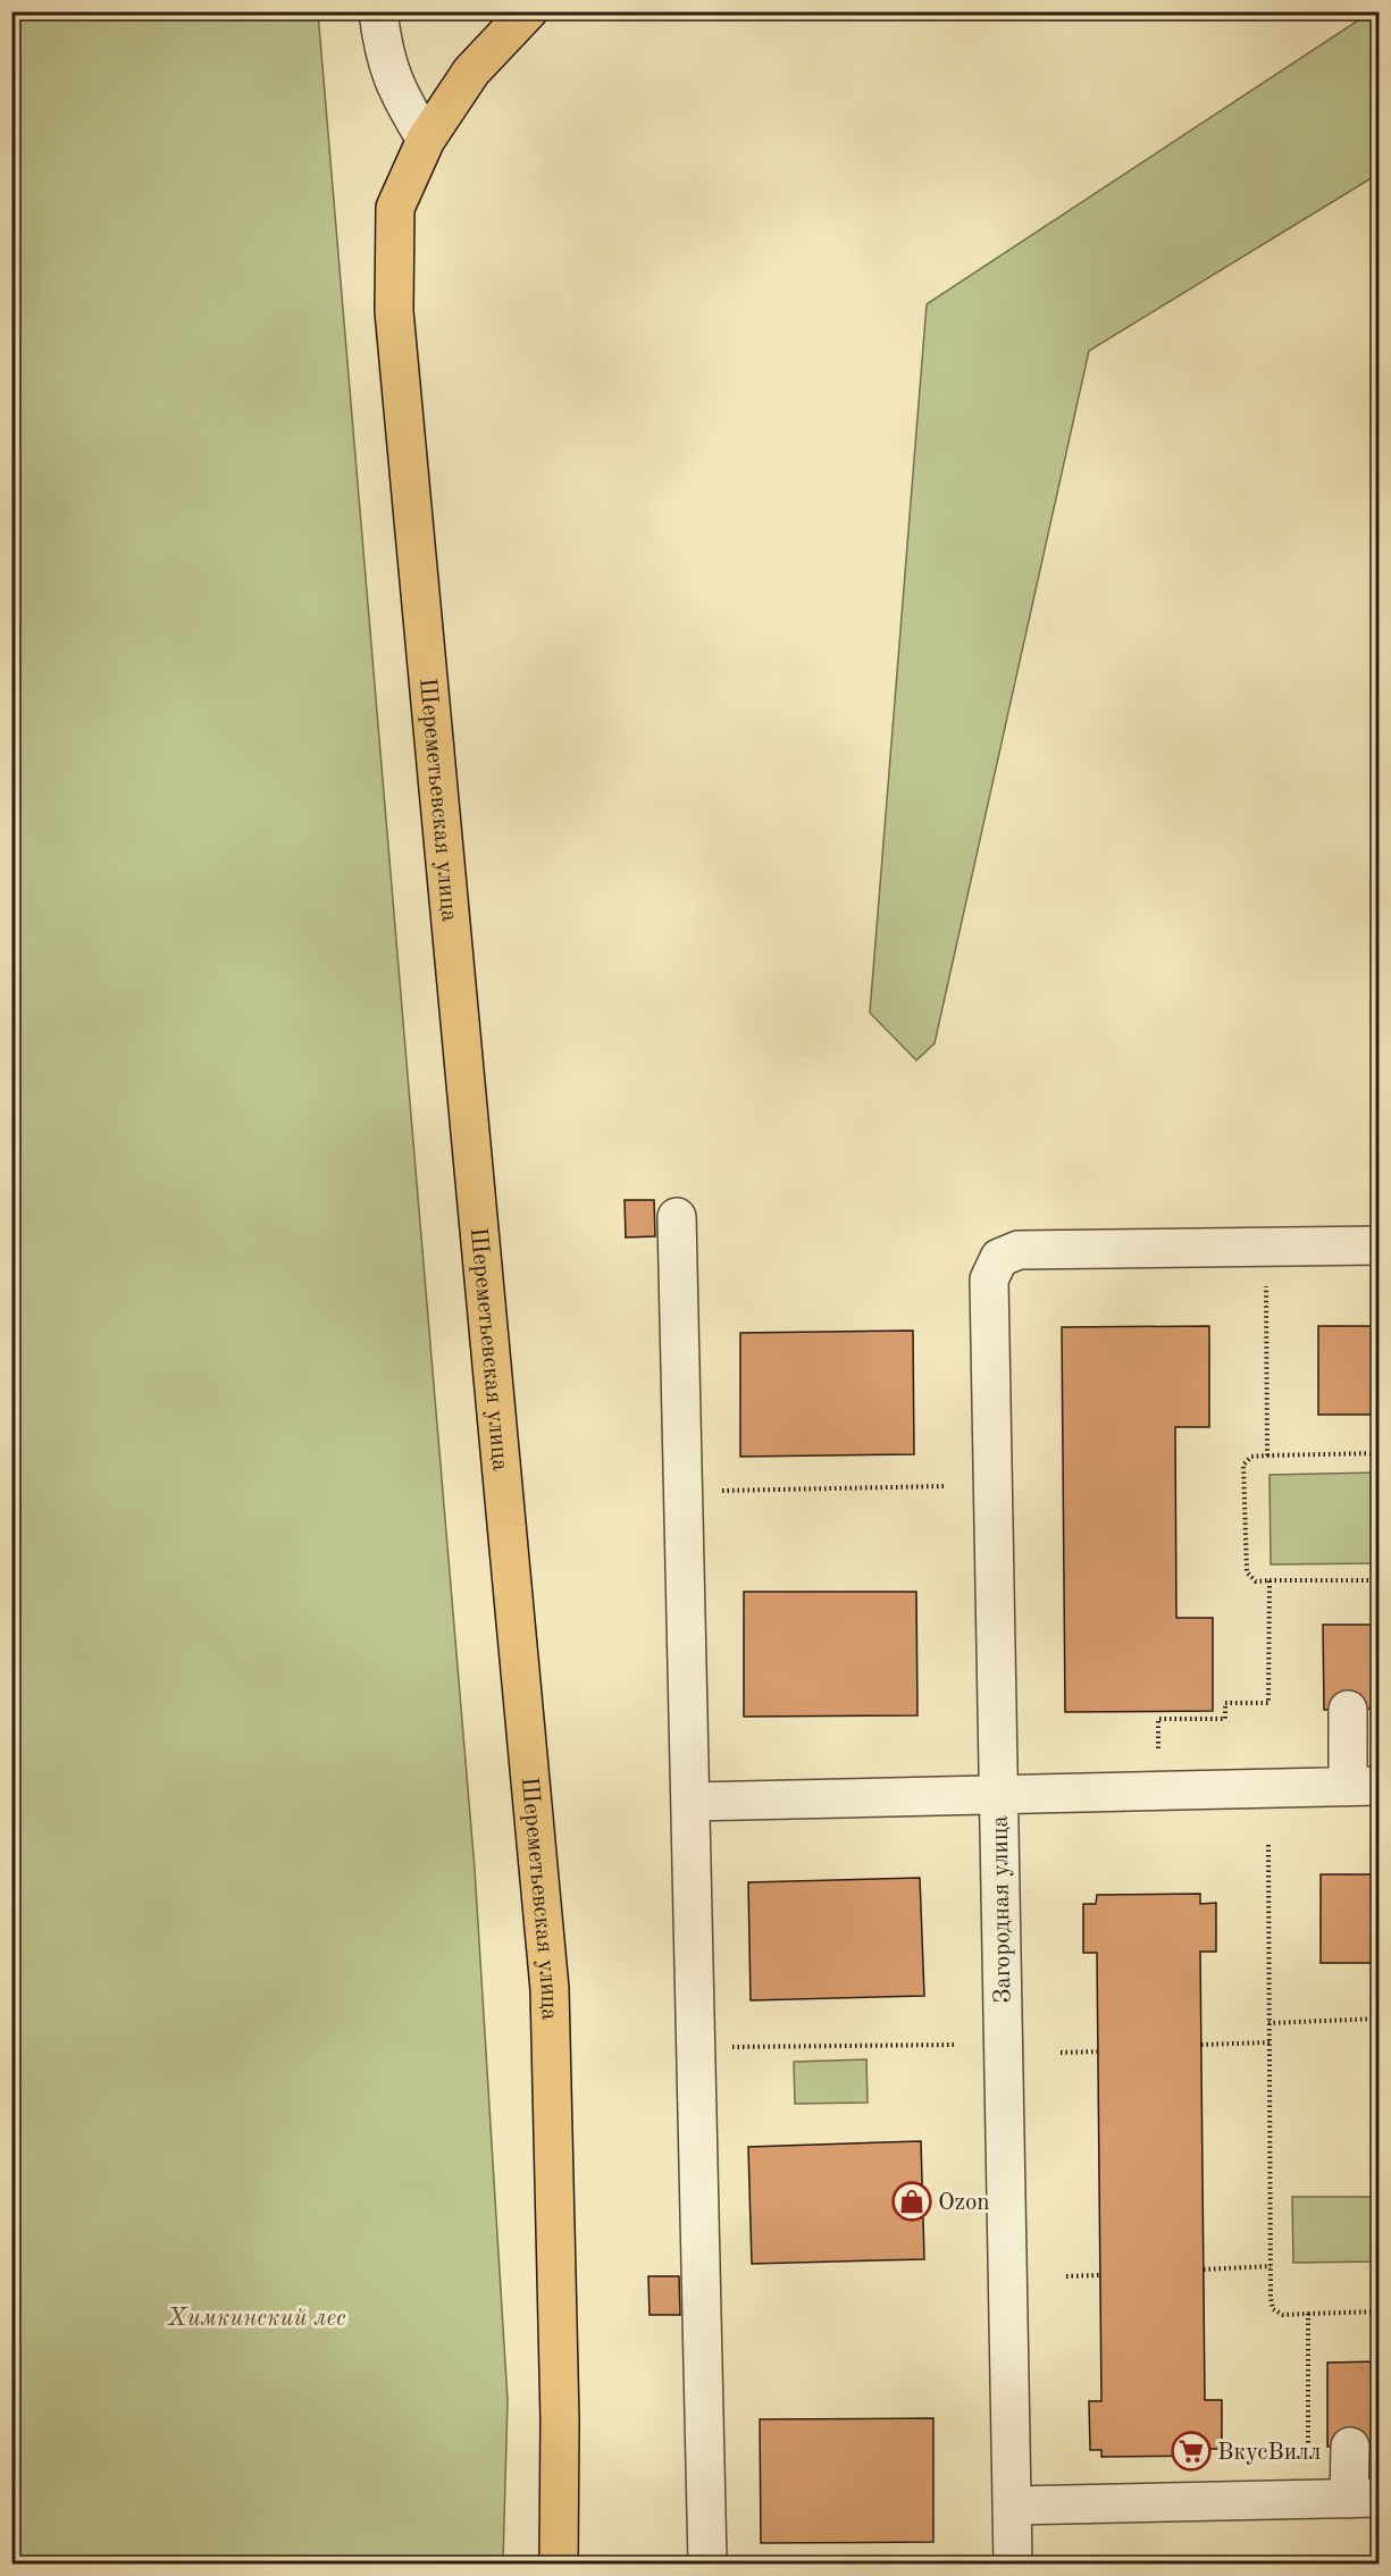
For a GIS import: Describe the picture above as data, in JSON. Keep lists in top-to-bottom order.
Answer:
{
  "streets": {
    "main road": ["Шереметьевская улица"],
    "street": ["Загородная улица"]
  },
  "parks": ["Химкинский лес"],
  "places": {
    "shop": ["Ozon"],
    "supermarket": ["ВкусВилл"]
  }
}
